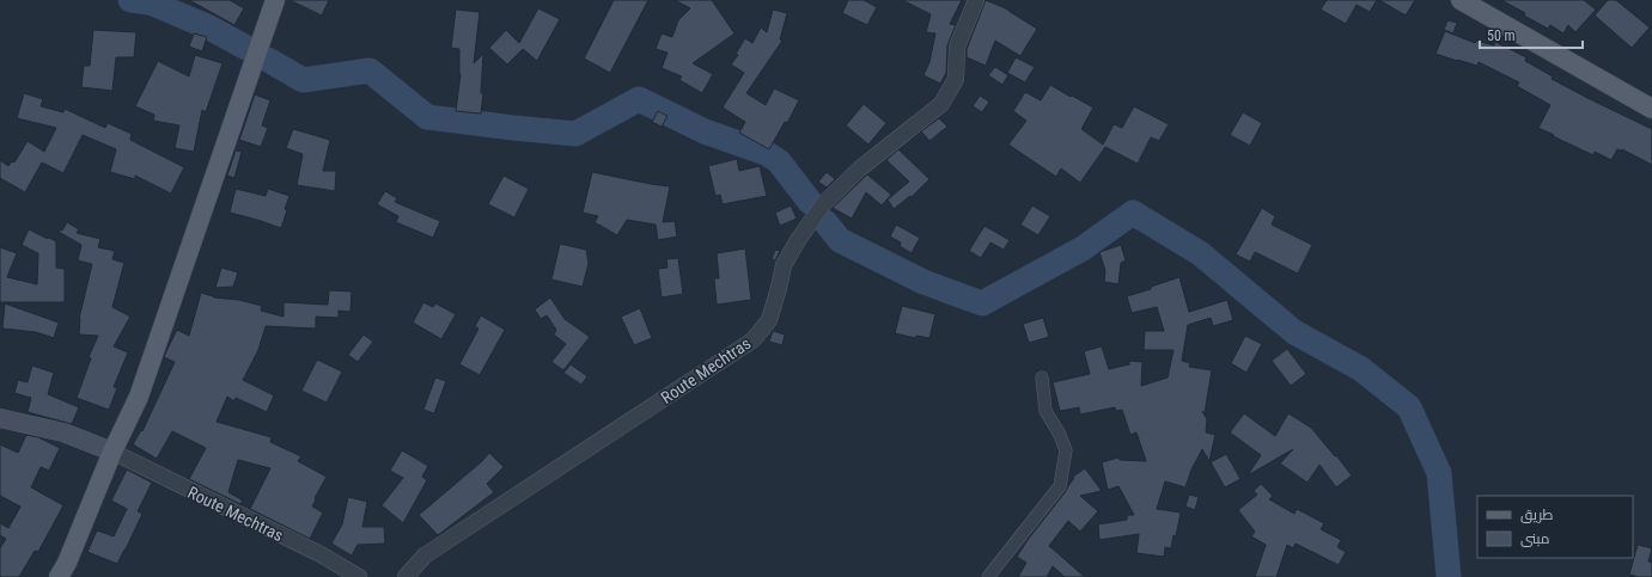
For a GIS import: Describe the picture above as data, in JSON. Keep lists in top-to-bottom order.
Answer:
{
  "streets": {
    "street": ["Route Mechtras"]
  },
  "legend": ["طريق", "مبنى"],
  "scale_bar": "50 m"
}
